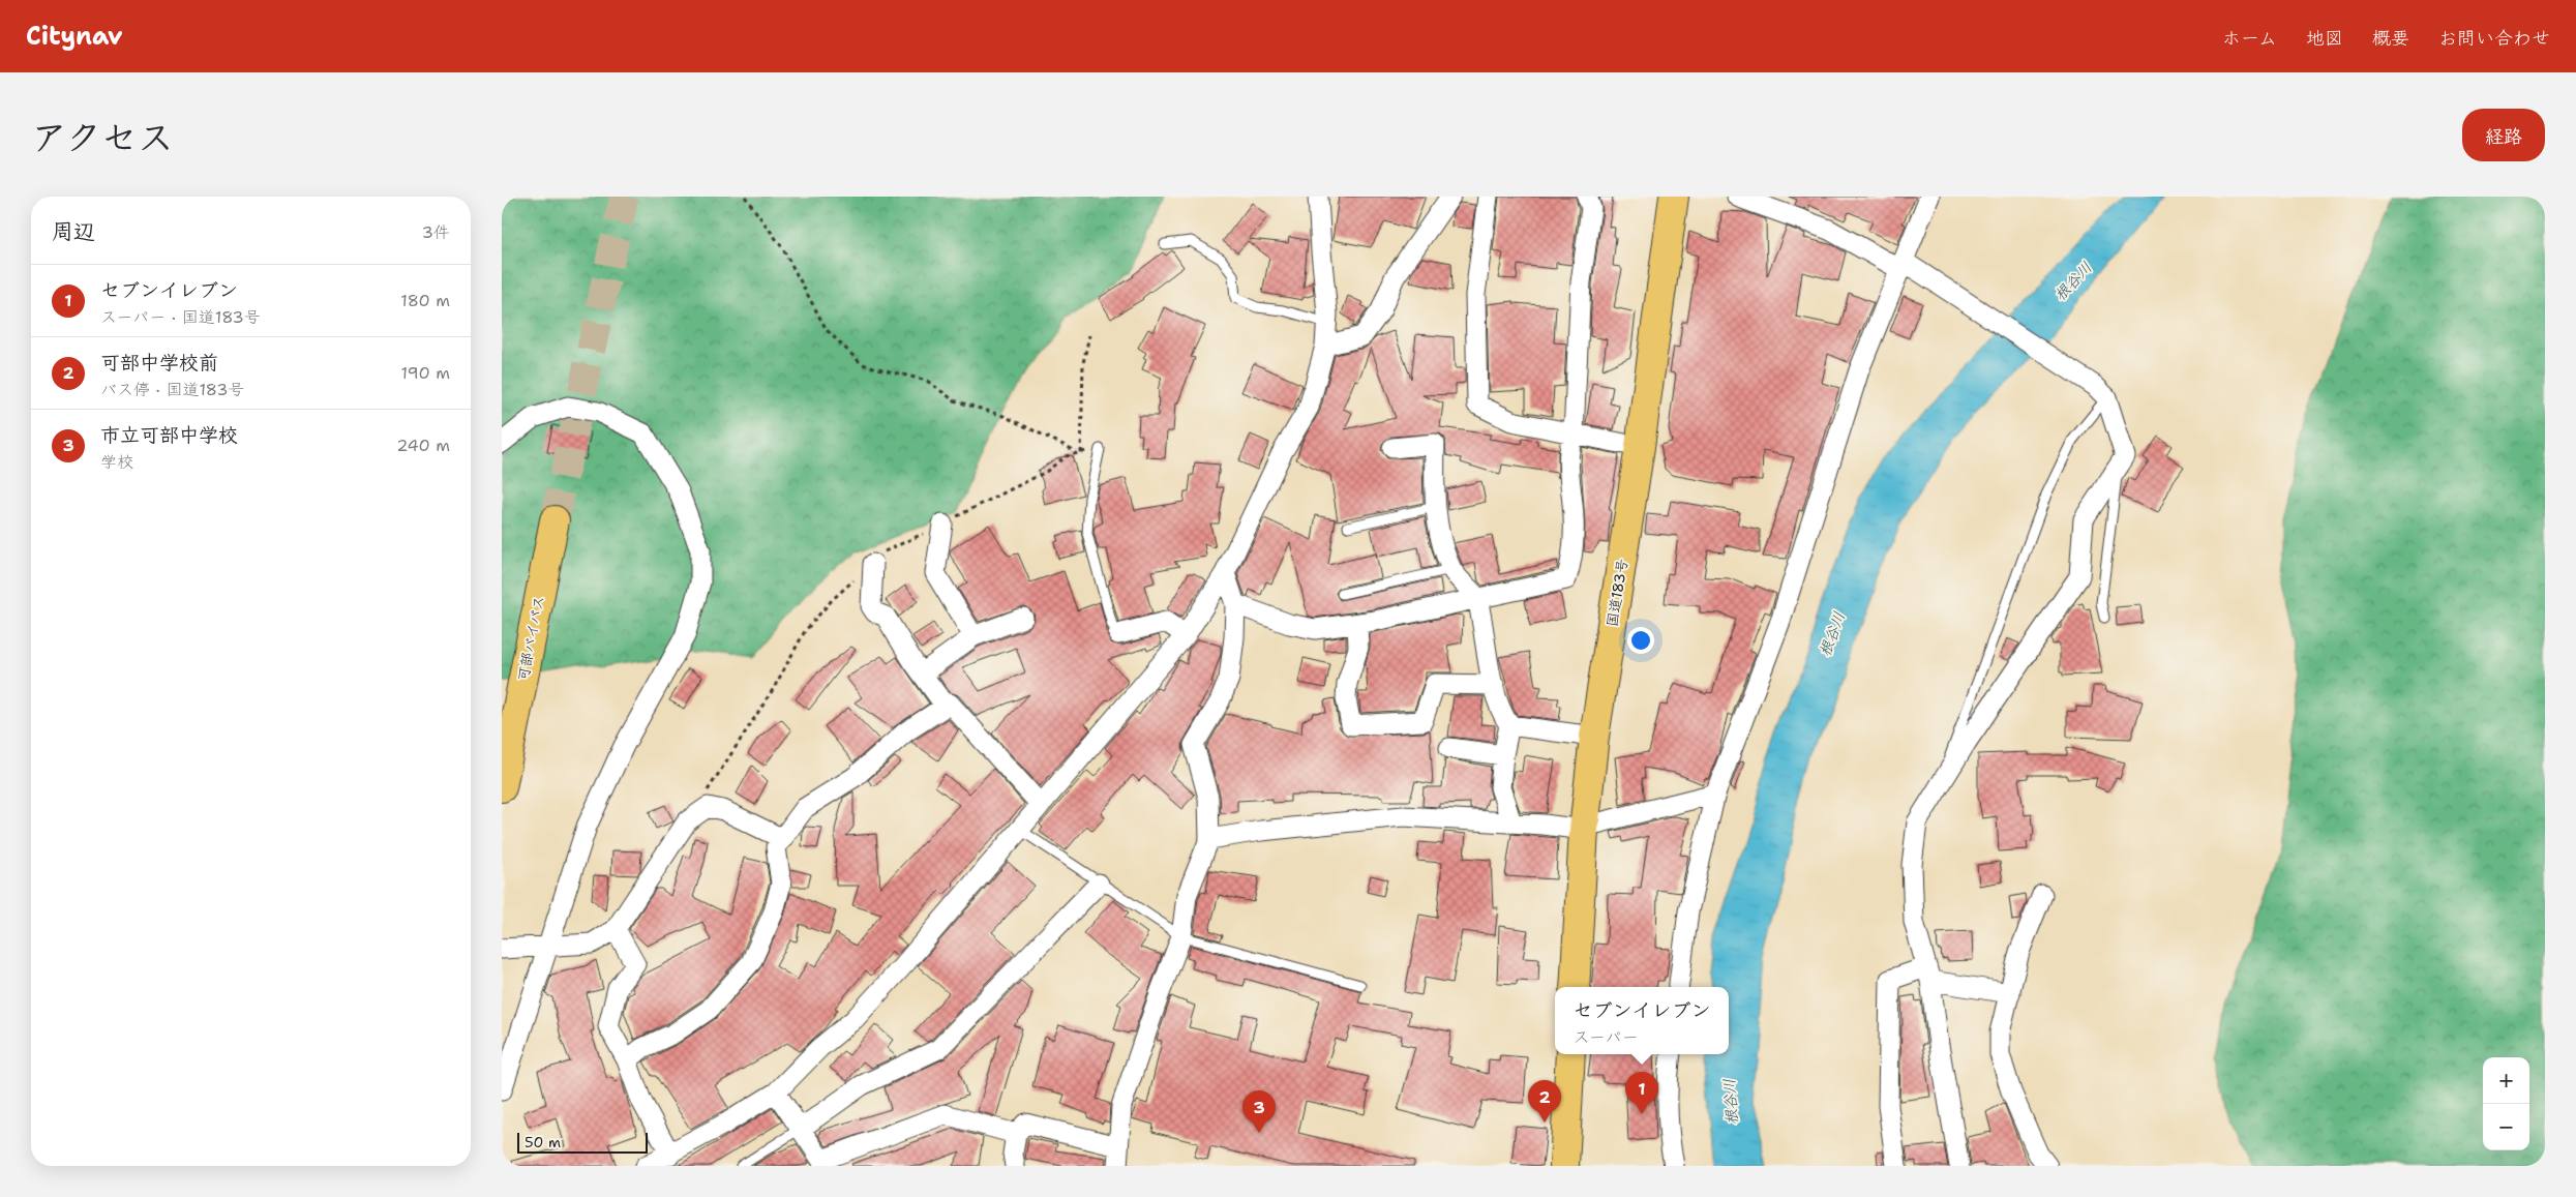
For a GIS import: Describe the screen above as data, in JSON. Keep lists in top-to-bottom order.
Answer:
{
  "streets": {
    "highway": ["国道183号", "可部バイパス"]
  },
  "water": ["根谷川"],
  "scale_bar": "50 m",
  "page": {
    "header": "Citynav",
    "nav": [
      "ホーム",
      "地図",
      "概要",
      "お問い合わせ"
    ],
    "title": "アクセス",
    "buttons": "経路",
    "heading": ["周辺", "3件"],
    "list": [
      {
        "mark": "1",
        "name": "セブンイレブン",
        "note": "スーパー · 国道183号",
        "value": "180 m"
      },
      {
        "mark": "2",
        "name": "可部中学校前",
        "note": "バス停 · 国道183号",
        "value": "190 m"
      },
      {
        "mark": "3",
        "name": "市立可部中学校",
        "note": "学校",
        "value": "240 m"
      }
    ],
    "popup": ["セブンイレブン", "スーパー"],
    "map_buttons": ["+", "−"],
    "pins": ["1", "2", "3"],
    "scale": "50 m"
  }
}
